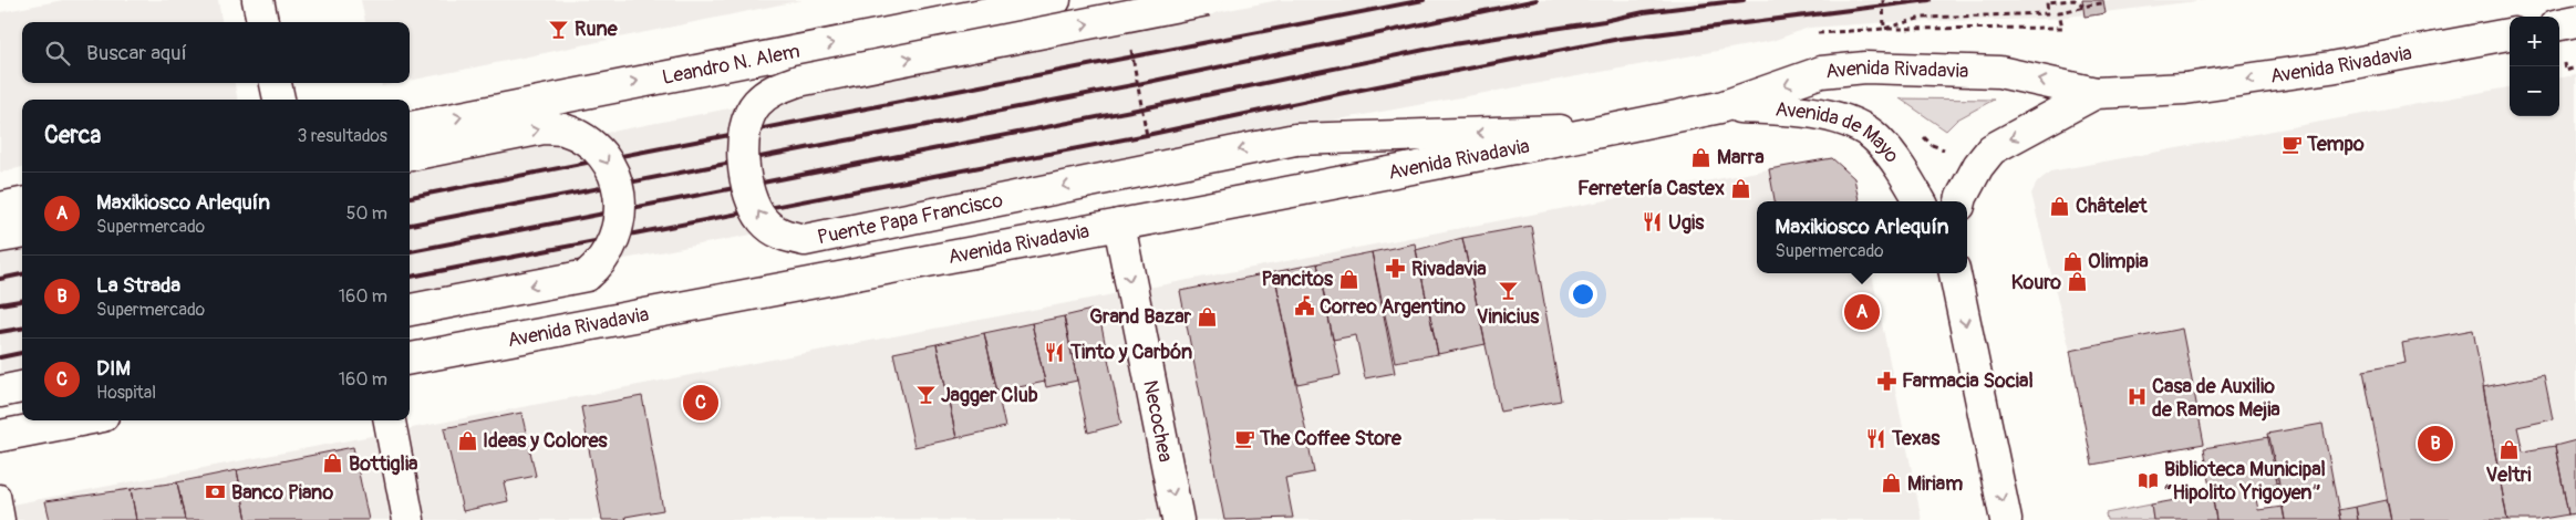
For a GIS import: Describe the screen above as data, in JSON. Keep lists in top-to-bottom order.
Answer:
{
  "streets": {
    "main road": [
      "Leandro N. Alem",
      "Avenida Rivadavia",
      "Avenida de Mayo",
      "Puente Papa Francisco",
      "Necochea"
    ]
  },
  "crossings": [
    ["Avenida Rivadavia", "Avenida de Mayo"],
    ["Avenida Rivadavia", "Puente Papa Francisco"],
    ["Avenida Rivadavia", "Necochea"]
  ],
  "one_way": ["Leandro N. Alem", "Avenida Rivadavia", "Necochea"],
  "places": {
    "bar": ["Rune", "Vinicius", "Jagger Club"],
    "cafe": ["Tempo", "The Coffee Store"],
    "shop": [
      "Marra",
      "Ferretería Castex",
      "Châtelet",
      "Olimpia",
      "Pancitos",
      "Kouro",
      "Grand Bazar",
      "Ideas y Colores",
      "Veltri",
      "Bottiglia",
      "Miriam"
    ],
    "restaurant": ["Ugis", "Tinto y Carbón", "Texas"],
    "pharmacy": ["Rivadavia", "Farmacia Social"],
    "public building": ["Correo Argentino"],
    "hospital": ["Casa de Auxilio de Ramos Mejia"],
    "library": ["Biblioteca Municipal “Hipolito Yrigoyen”"],
    "bank": ["Banco Piano"]
  },
  "page": {
    "map_buttons": ["+", "−"],
    "search": "Buscar aquí",
    "heading": ["Cerca", "3 resultados"],
    "list": [
      {
        "mark": "A",
        "name": "Maxikiosco Arlequín",
        "note": "Supermercado",
        "value": "50 m"
      },
      {
        "mark": "B",
        "name": "La Strada",
        "note": "Supermercado",
        "value": "160 m"
      },
      {
        "mark": "C",
        "name": "DIM",
        "note": "Hospital",
        "value": "160 m"
      }
    ],
    "popup": ["Maxikiosco Arlequín", "Supermercado"],
    "pins": ["A", "C", "B"]
  }
}
